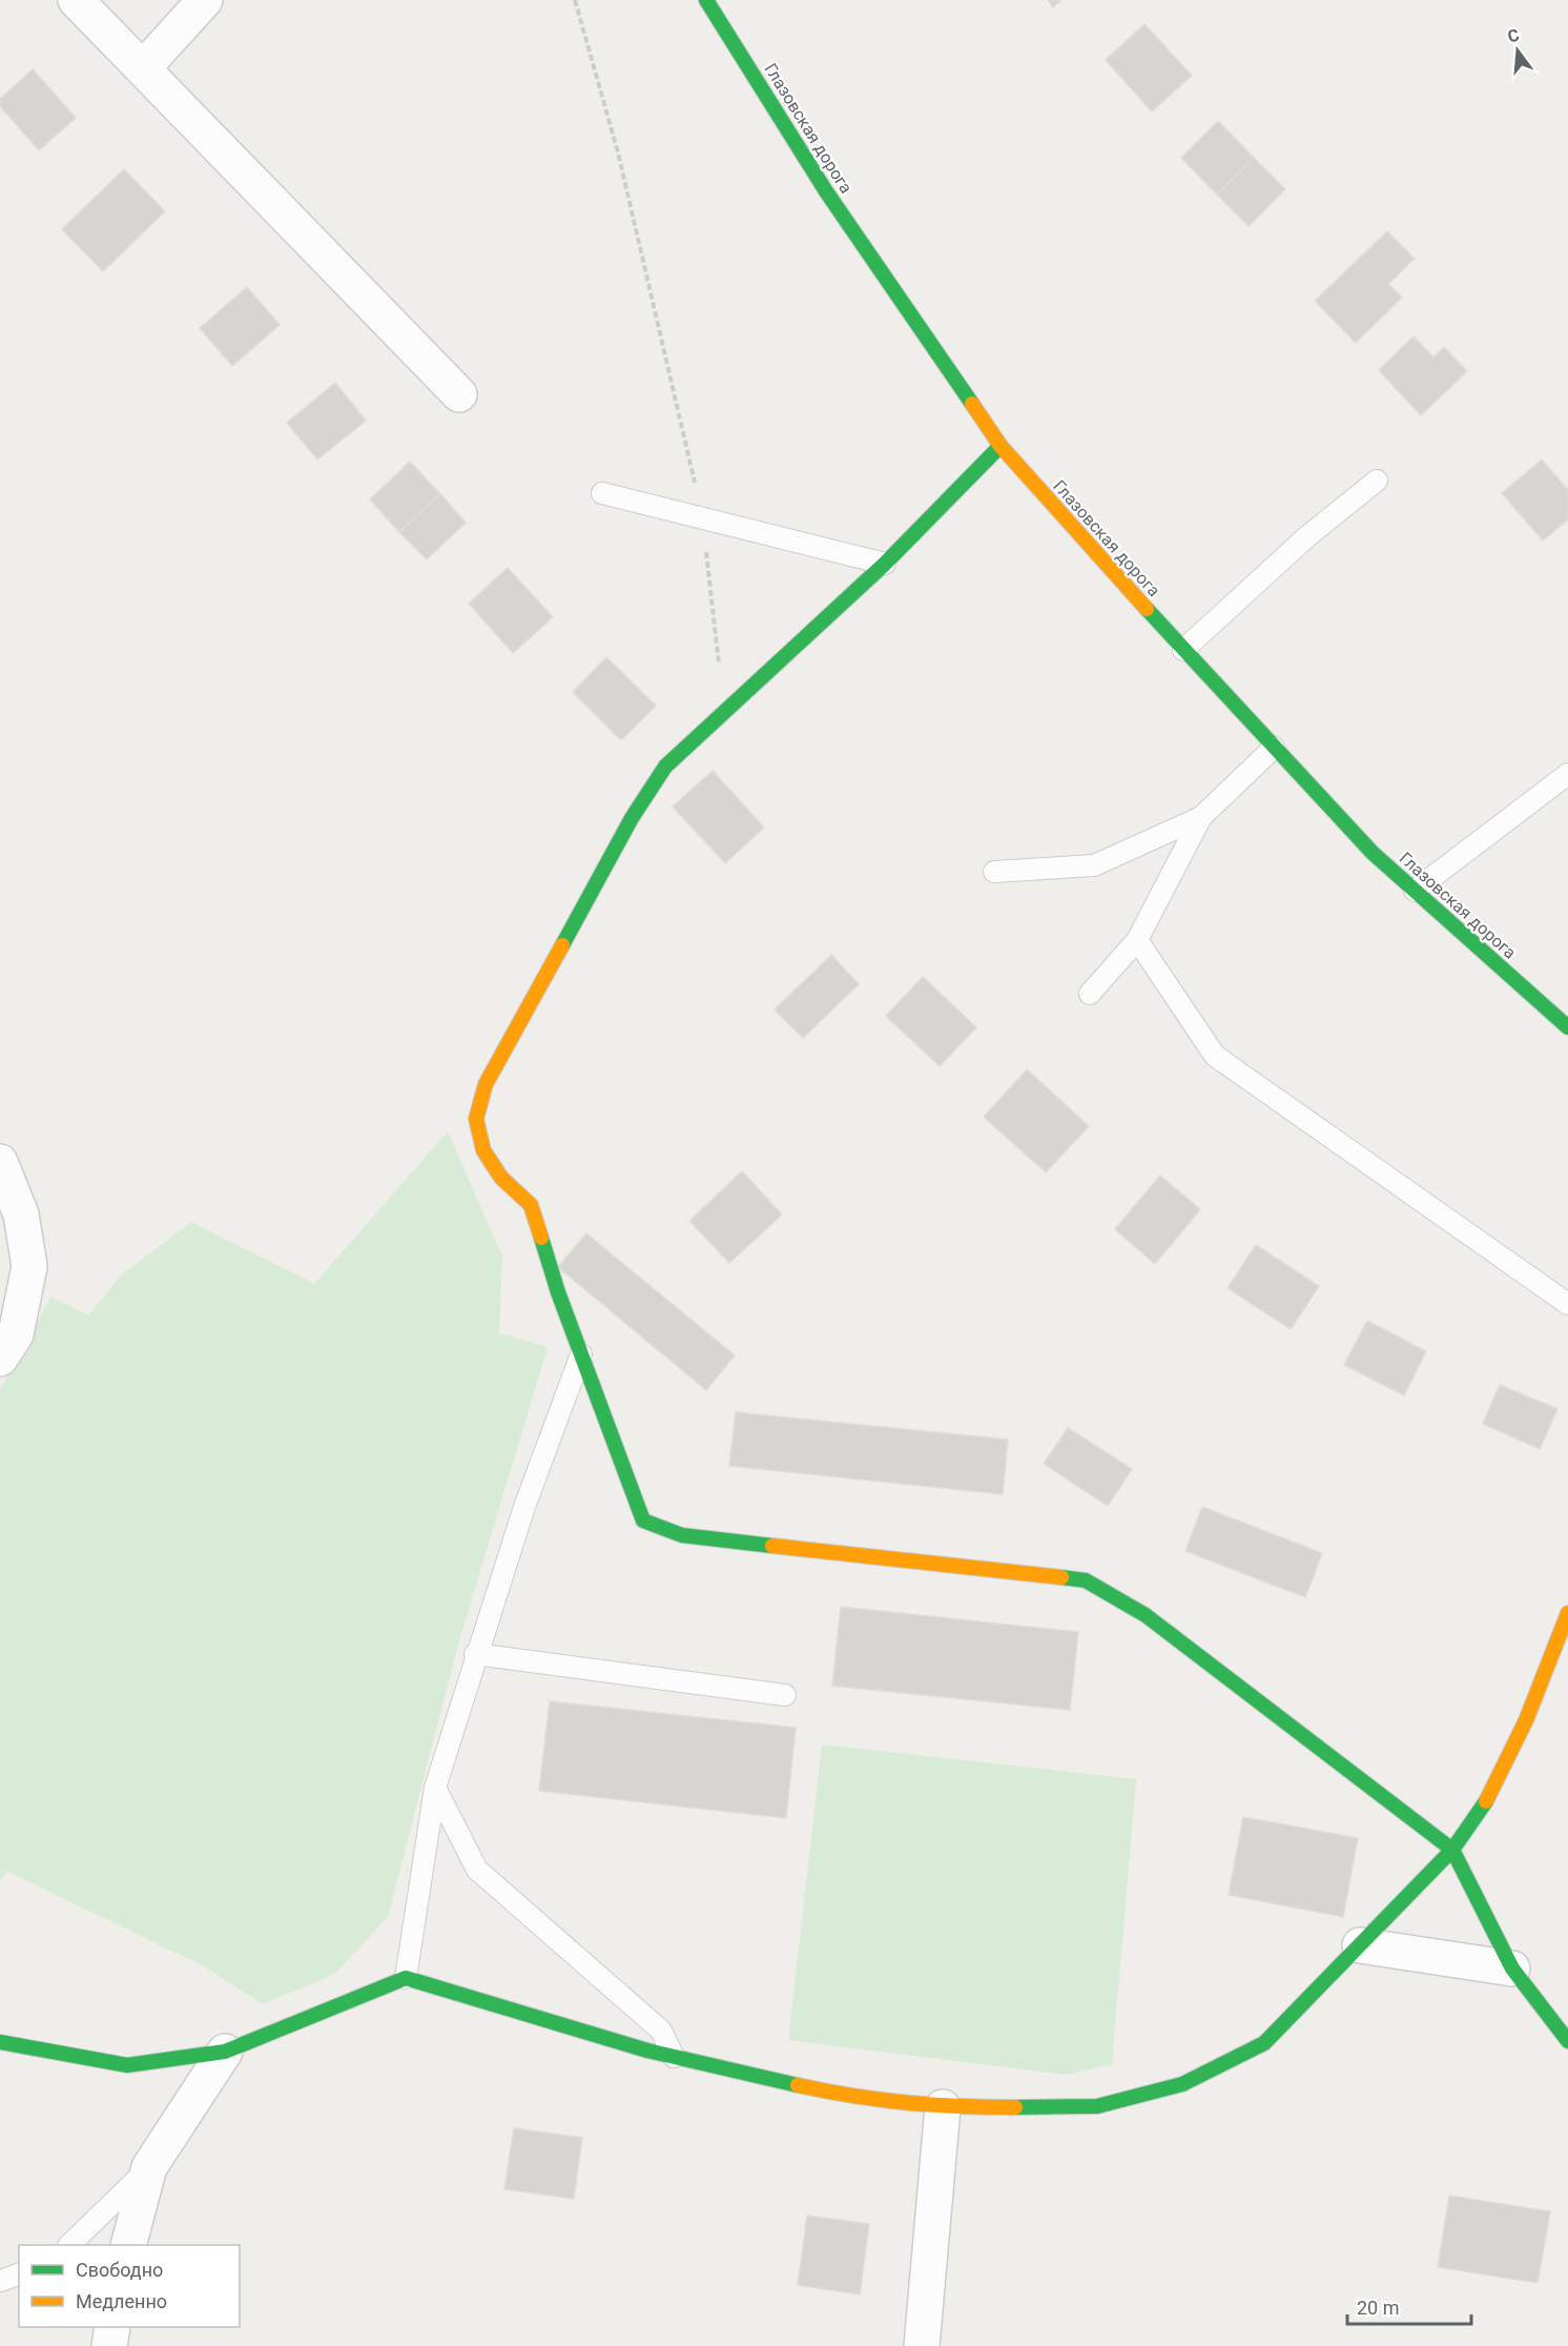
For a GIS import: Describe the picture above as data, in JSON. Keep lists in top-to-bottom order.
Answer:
{
  "streets": {
    "street": ["Глазовская дорога"]
  },
  "legend": ["Свободно", "Медленно"],
  "scale_bar": "20 m",
  "north": "top"
}
